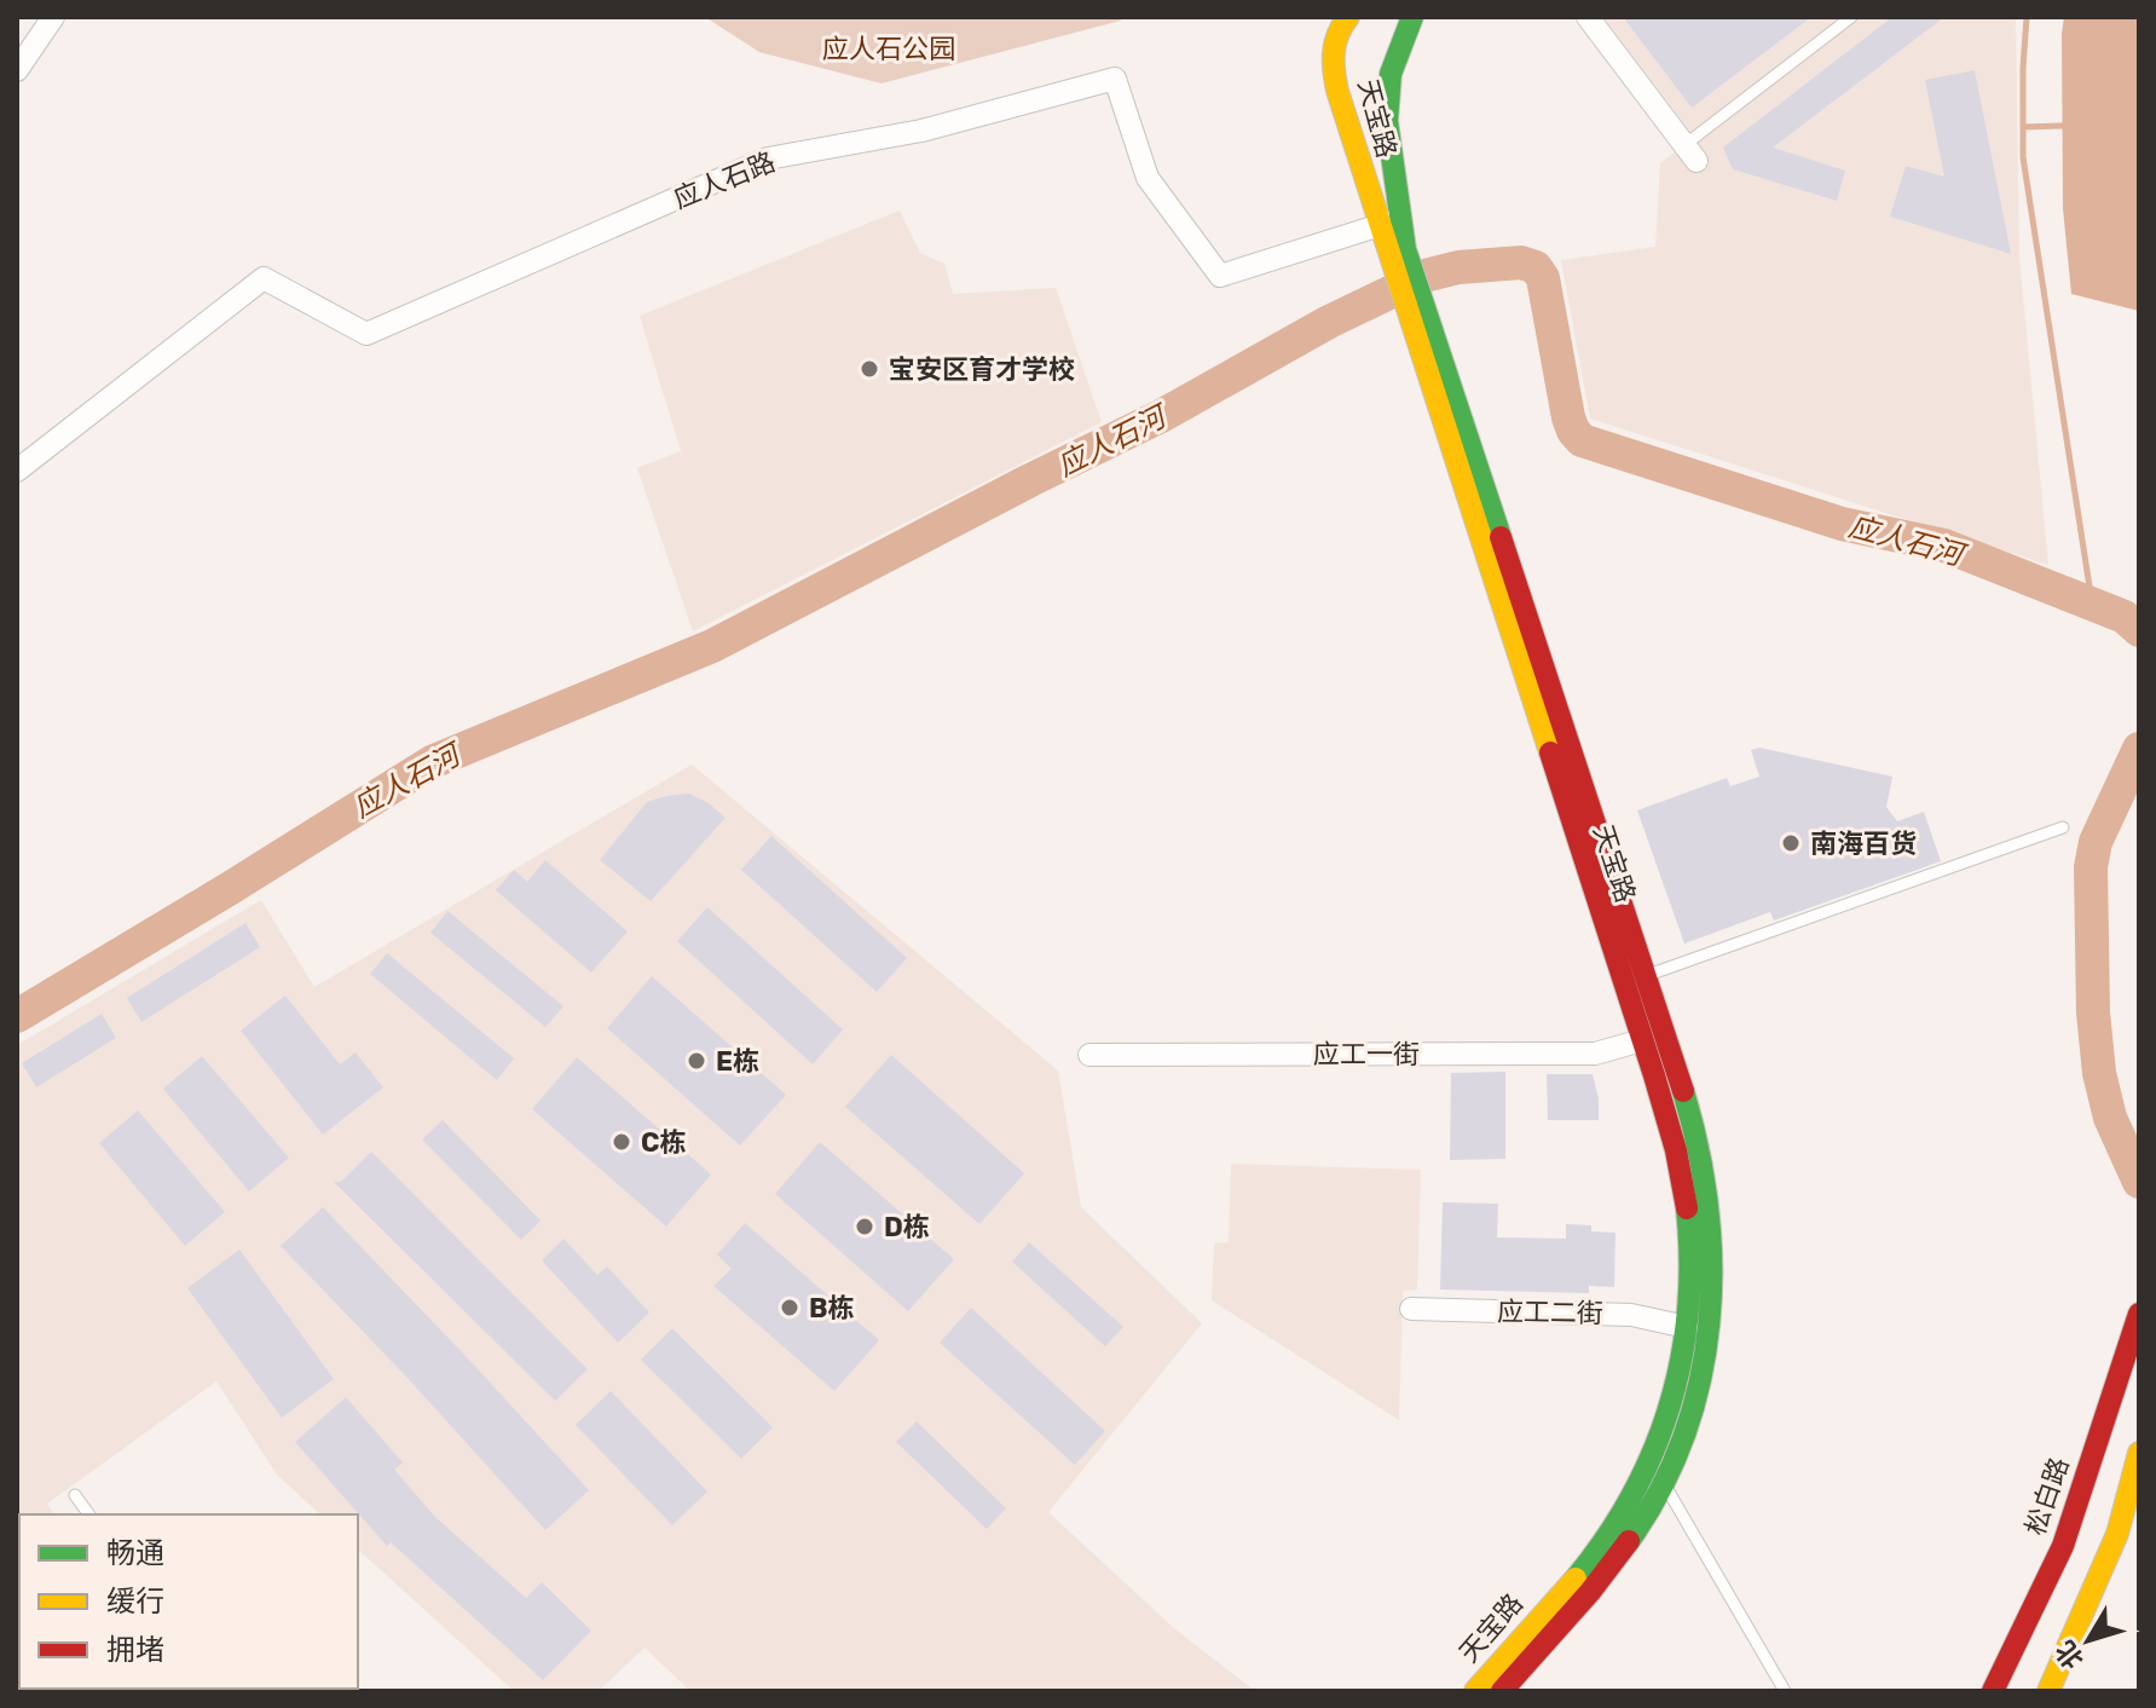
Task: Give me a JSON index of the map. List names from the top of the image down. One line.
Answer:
{"streets":{"street":["天宝路","应人石路","应工一街","应工二街","松白路"]},"crossings":[["天宝路","应人石路"],["天宝路","应工一街"],["天宝路","应工二街"]],"water":["应人石河"],"parks":["应人石公园"],"places":["宝安区育才学校","南海百货","E栋","C栋","D栋","B栋"],"legend":["畅通","缓行","拥堵"],"north":"bottom left"}
